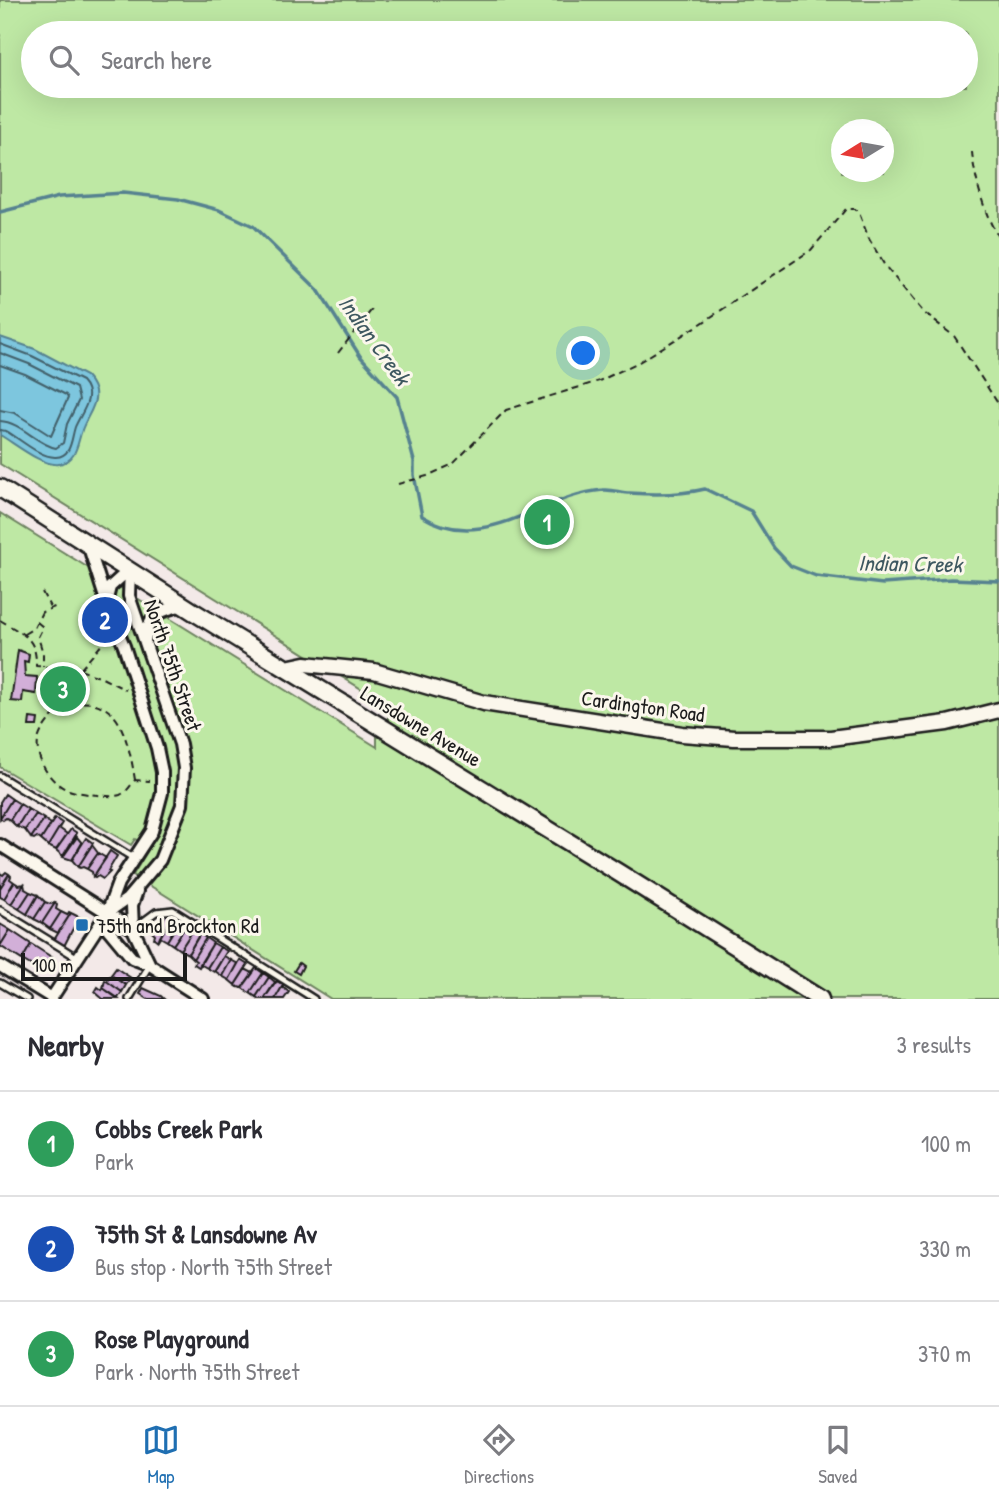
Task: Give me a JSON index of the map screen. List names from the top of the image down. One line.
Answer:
{"streets":{"main road":["Lansdowne Avenue"],"street":["North 75th Street","Cardington Road"]},"crossings":[["North 75th Street","Lansdowne Avenue"],["Cardington Road","Lansdowne Avenue"]],"water":["Indian Creek"],"places":{"transit":["75th and Brockton Rd"]},"scale_bar":"100 m","north":"left","page":{"search":"Search here","pins":["1","2","3"],"scale":"100 m","heading":["Nearby","3 results"],"list":[{"mark":"1","name":"Cobbs Creek Park","note":"Park","value":"100 m"},{"mark":"2","name":"75th St & Lansdowne Av","note":"Bus stop · North 75th Street","value":"330 m"},{"mark":"3","name":"Rose Playground","note":"Park · North 75th Street","value":"370 m"}],"nav":["Map","Directions","Saved"]}}
